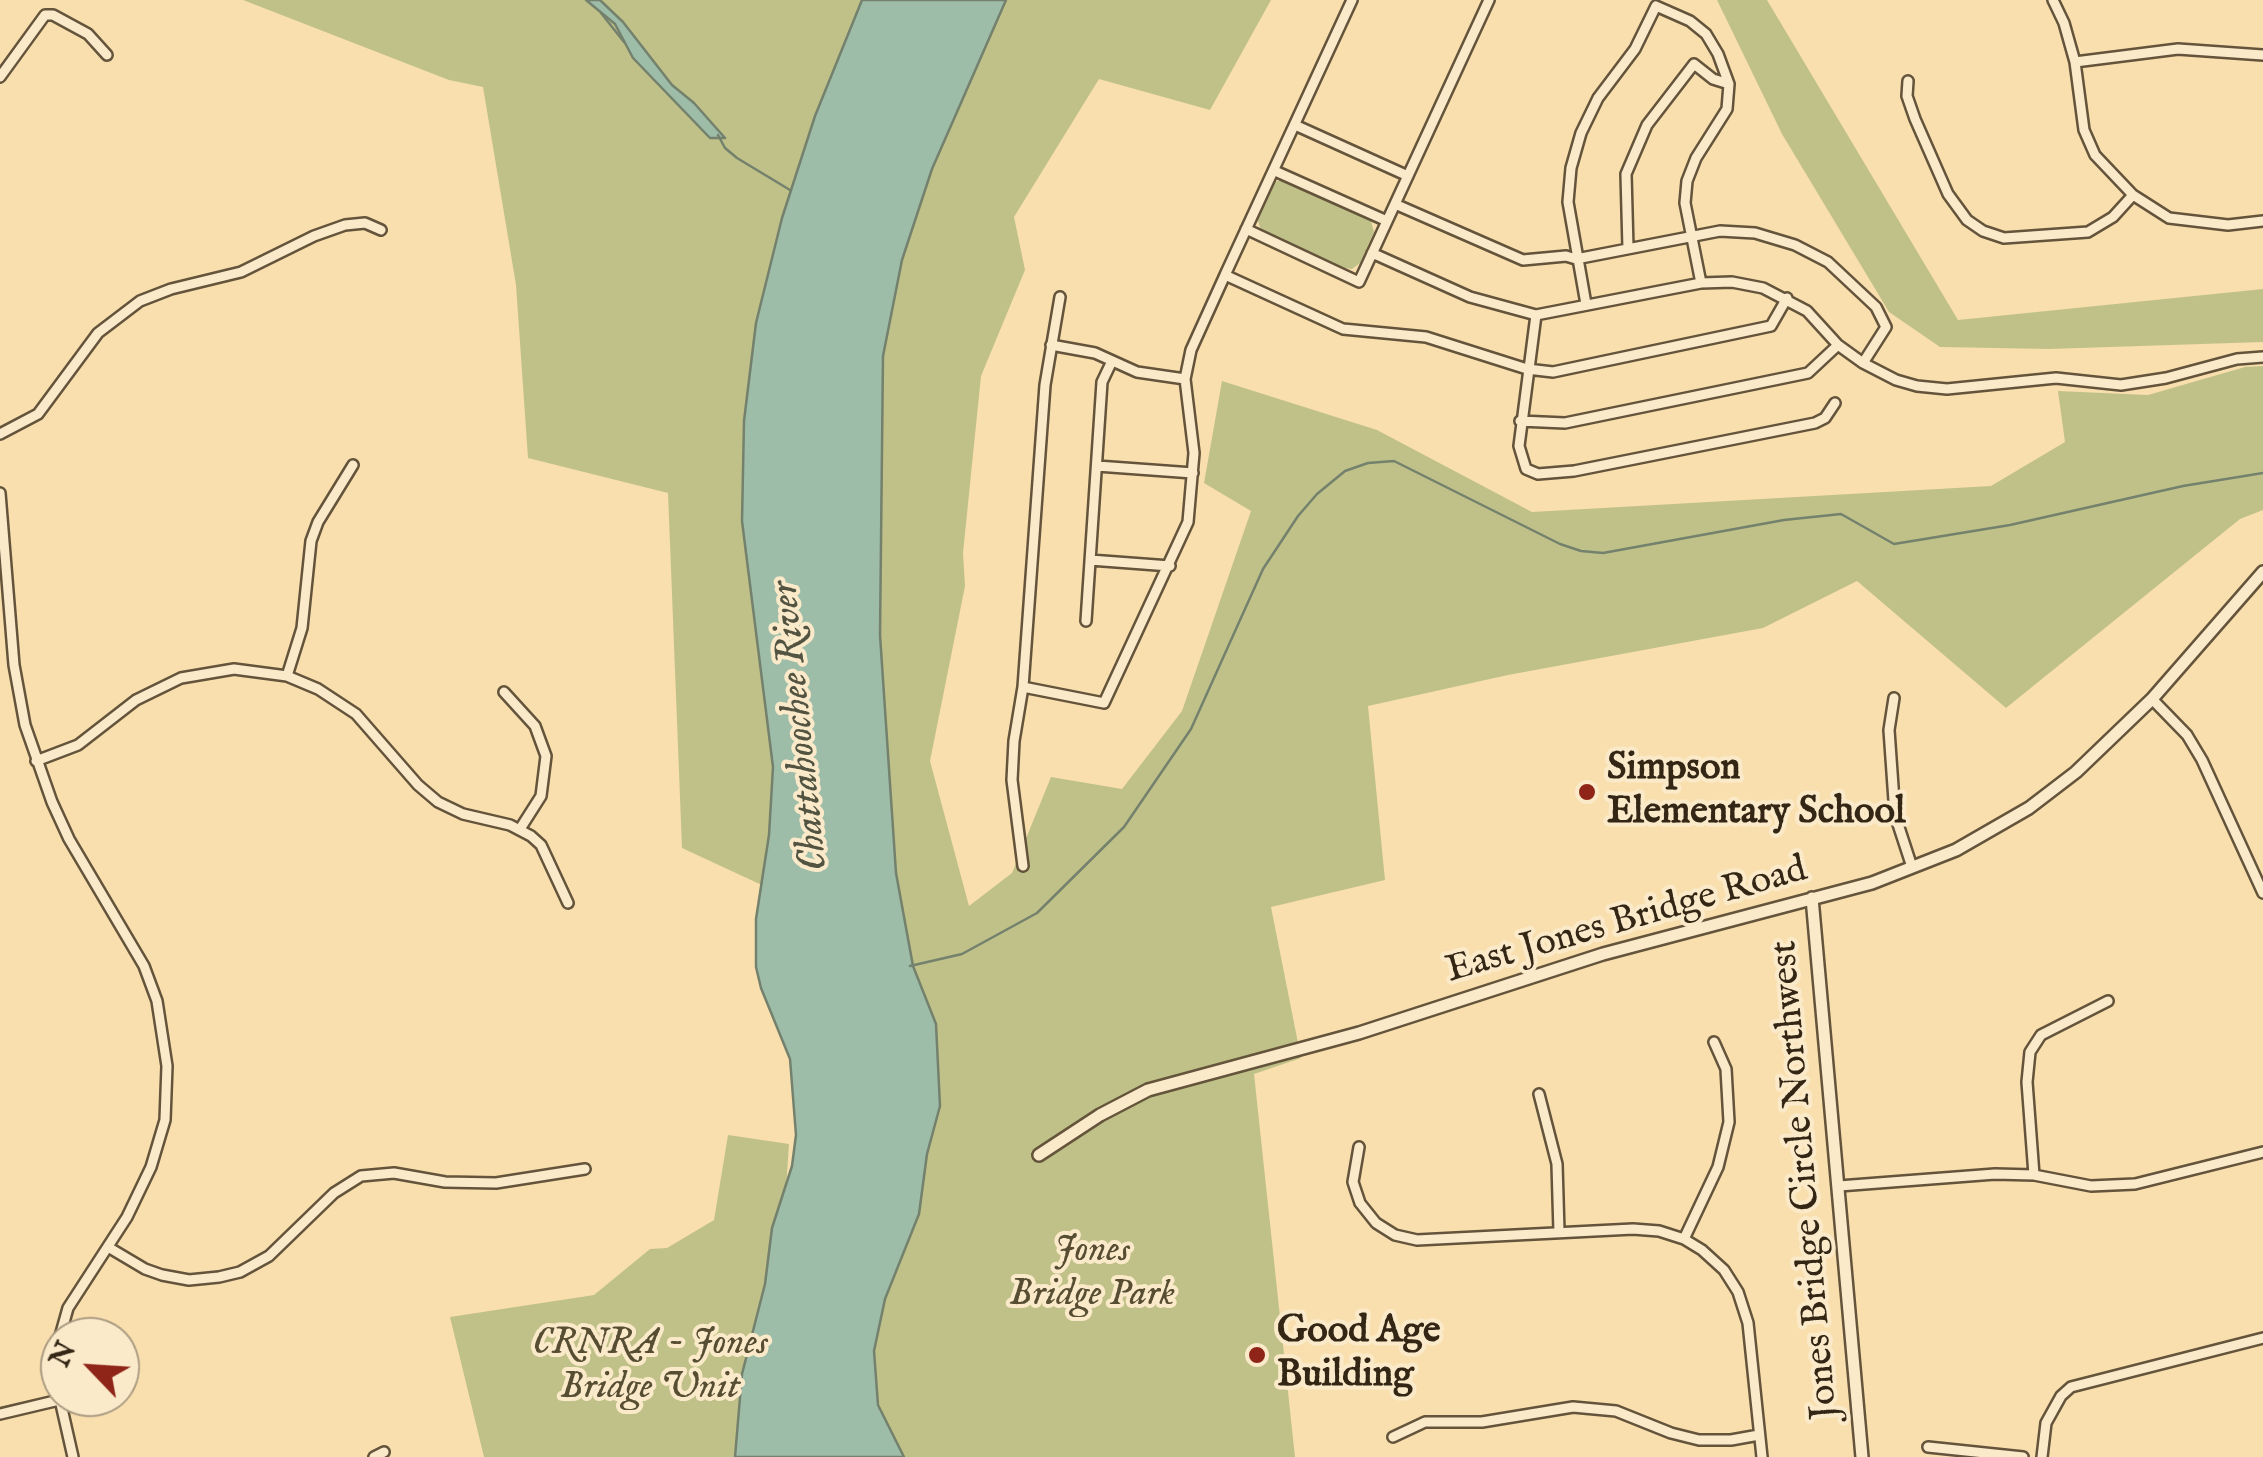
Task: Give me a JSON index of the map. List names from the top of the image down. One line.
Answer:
{"streets":{"street":["East Jones Bridge Road","Jones Bridge Circle Northwest"]},"crossings":[["East Jones Bridge Road","Jones Bridge Circle Northwest"]],"water":["Chattahoochee River"],"parks":["Jones Bridge Park","CRNRA - Jones Bridge Unit"],"places":["Simpson Elementary School","Good Age Building"],"north":"top left"}
